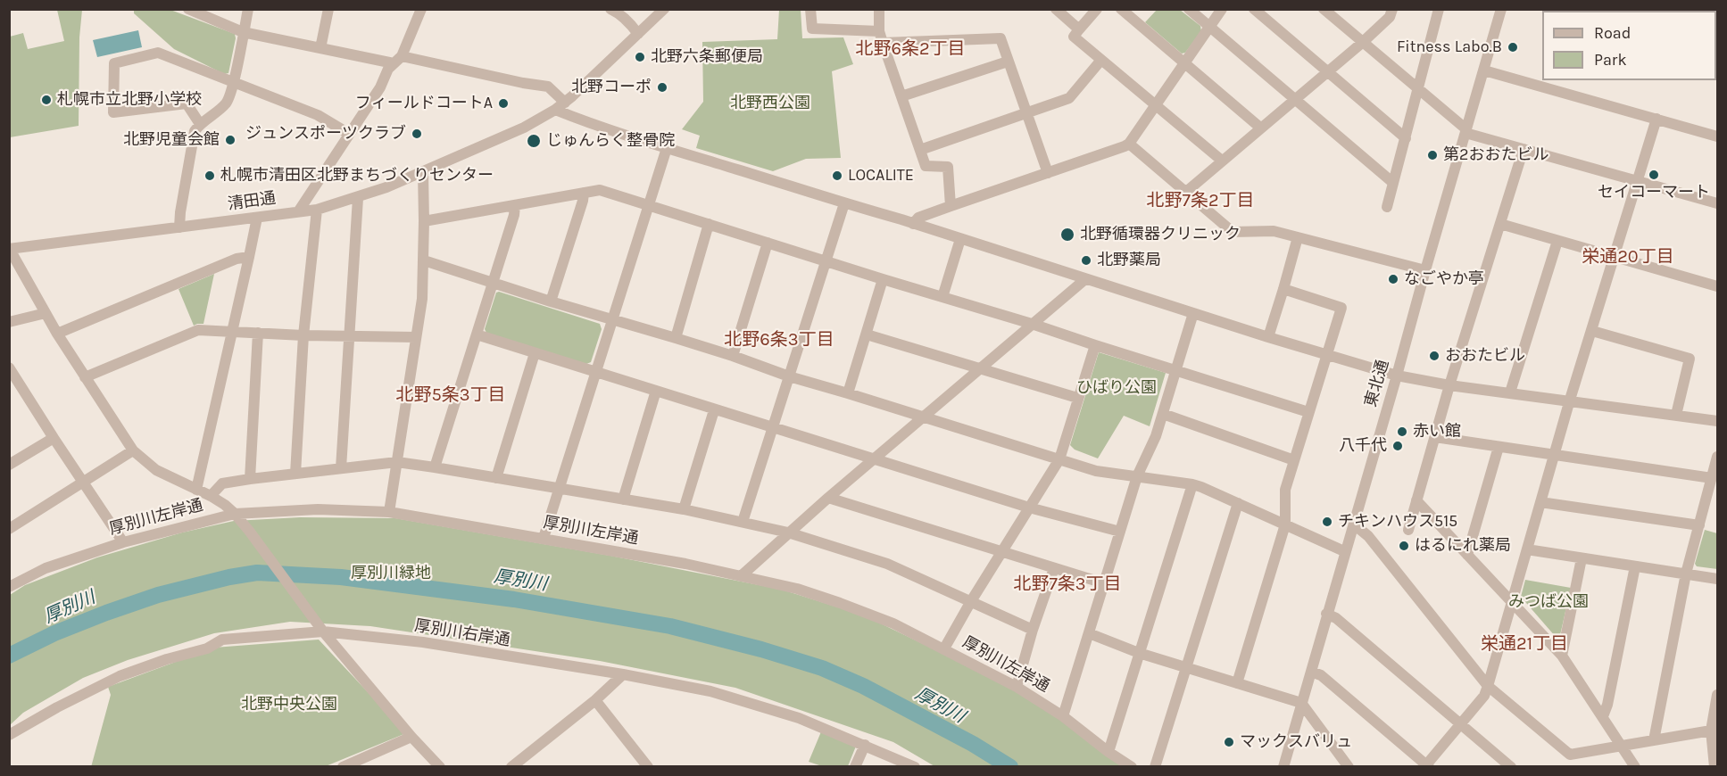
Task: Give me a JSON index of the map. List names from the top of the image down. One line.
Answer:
{"streets":{"street":["清田通","東北通","厚別川左岸通","厚別川右岸通"]},"districts":["北野6条2丁目","北野7条2丁目","栄通20丁目","北野6条3丁目","北野5条3丁目","北野7条3丁目","栄通21丁目"],"water":["厚別川"],"parks":["北野西公園","ひばり公園","厚別川緑地","みつば公園","北野中央公園"],"places":["Fitness Labo.B","北野六条郵便局","北野コーポ","札幌市立北野小学校","フィールドコートA","ジュンスポーツクラブ","北野児童会館","じゅんらく整骨院","第2おおたビル","セイコーマート","札幌市清田区北野まちづくりセンター","LOCALITE","北野循環器クリニック","北野薬局","なごやか亭","おおたビル","赤い館","八千代","チキンハウス515","はるにれ薬局","マックスバリュ"],"legend":["Road","Park"]}
